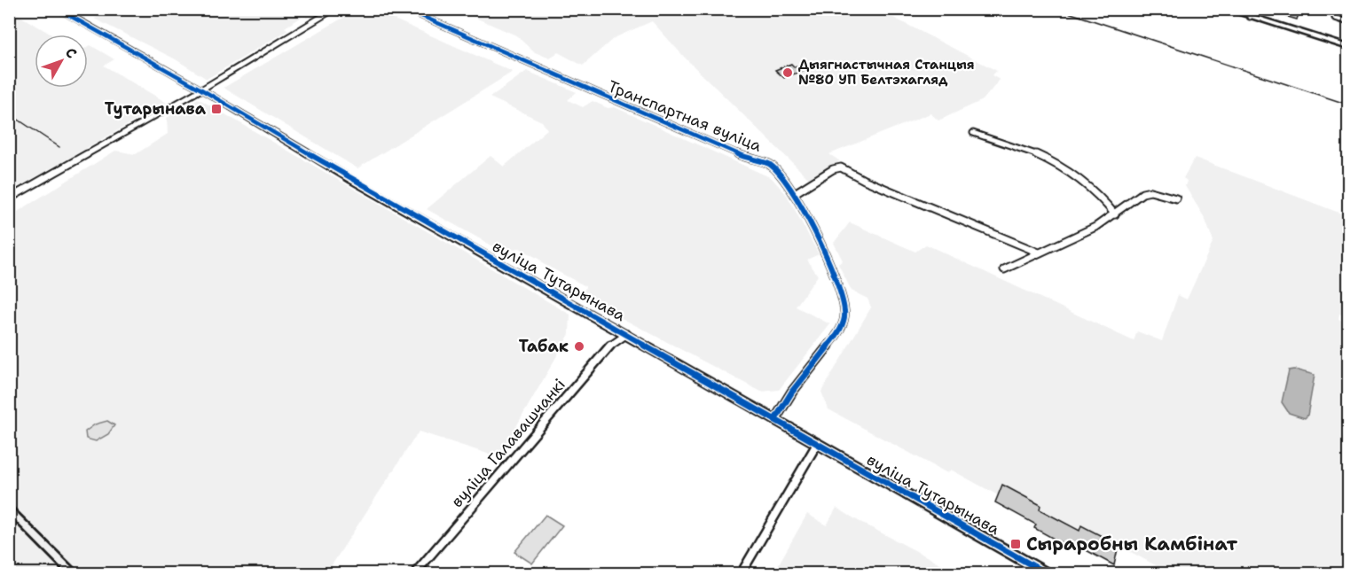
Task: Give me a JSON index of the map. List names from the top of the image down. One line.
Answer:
{"streets":{"street":["Транспартная вуліца","вуліца Тутарынава","вуліца Галавашчанкі"]},"crossings":[["Транспартная вуліца","вуліца Тутарынава"],["вуліца Тутарынава","вуліца Галавашчанкі"]],"places":{"other":["Дыягнастычная Станцыя №80 УП Белтэхагляд","Табак"],"transit":["Тутарынава","Сыраробны Камбінат"]},"north":"top right"}
